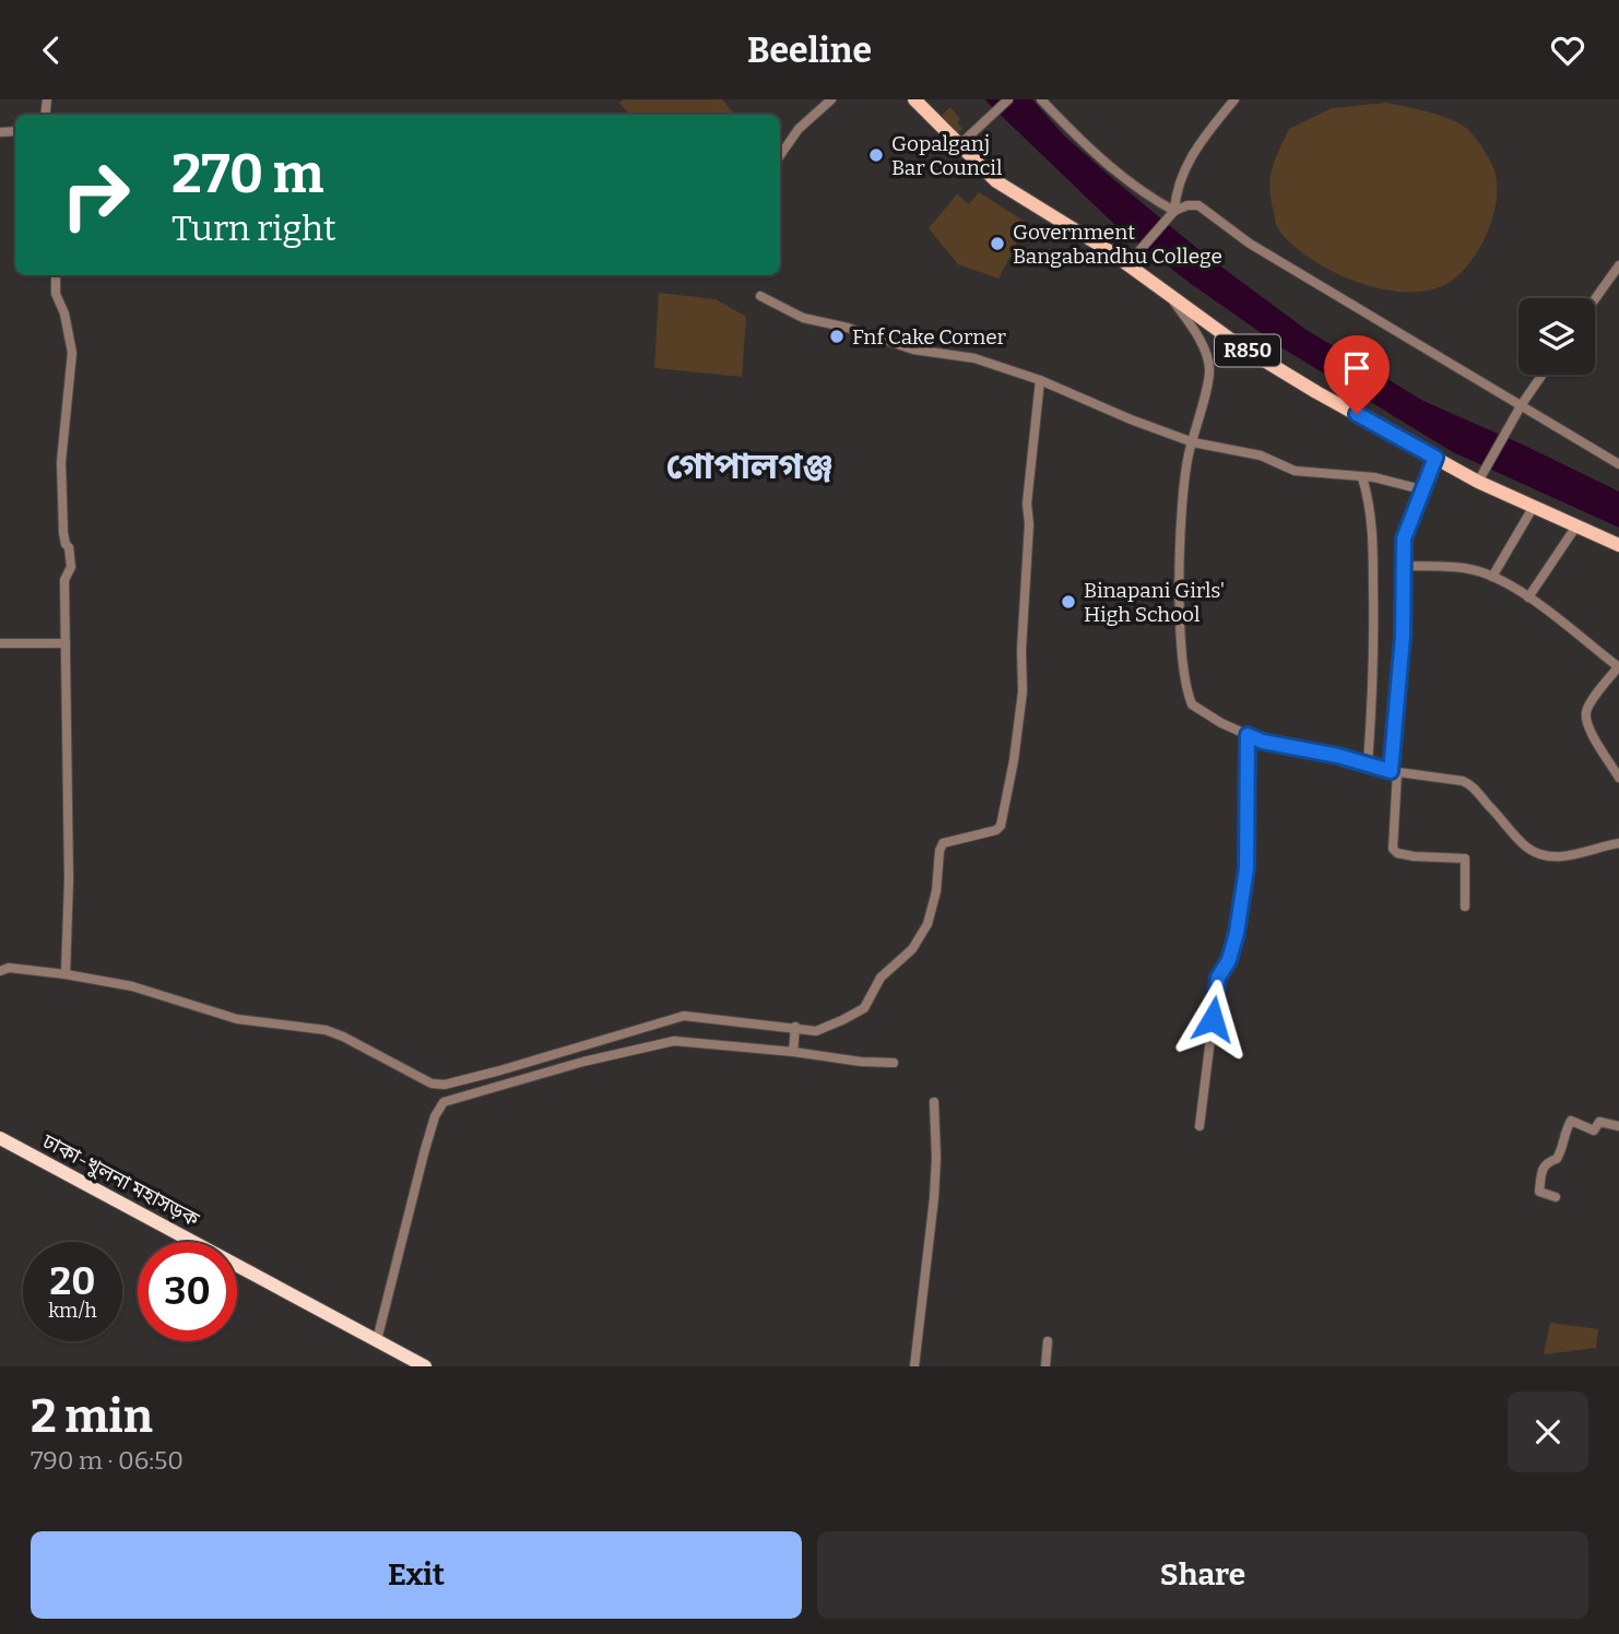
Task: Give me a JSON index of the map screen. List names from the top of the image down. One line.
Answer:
{"streets":{"highway":["ঢাকা-খুলনা মহাসড়ক"],"main road":["R850"]},"districts":["গোপালগঞ্জ"],"places":["Gopalganj Bar Council","Government Bangabandhu College","Fnf Cake Corner","Binapani Girls' High School"],"page":{"header":"Beeline","turn":["270 m","Turn right"],"speed":"20 km/h","limit":"30","heading":["2 min","790 m · 06:50"],"buttons":["Exit","Share"]}}
